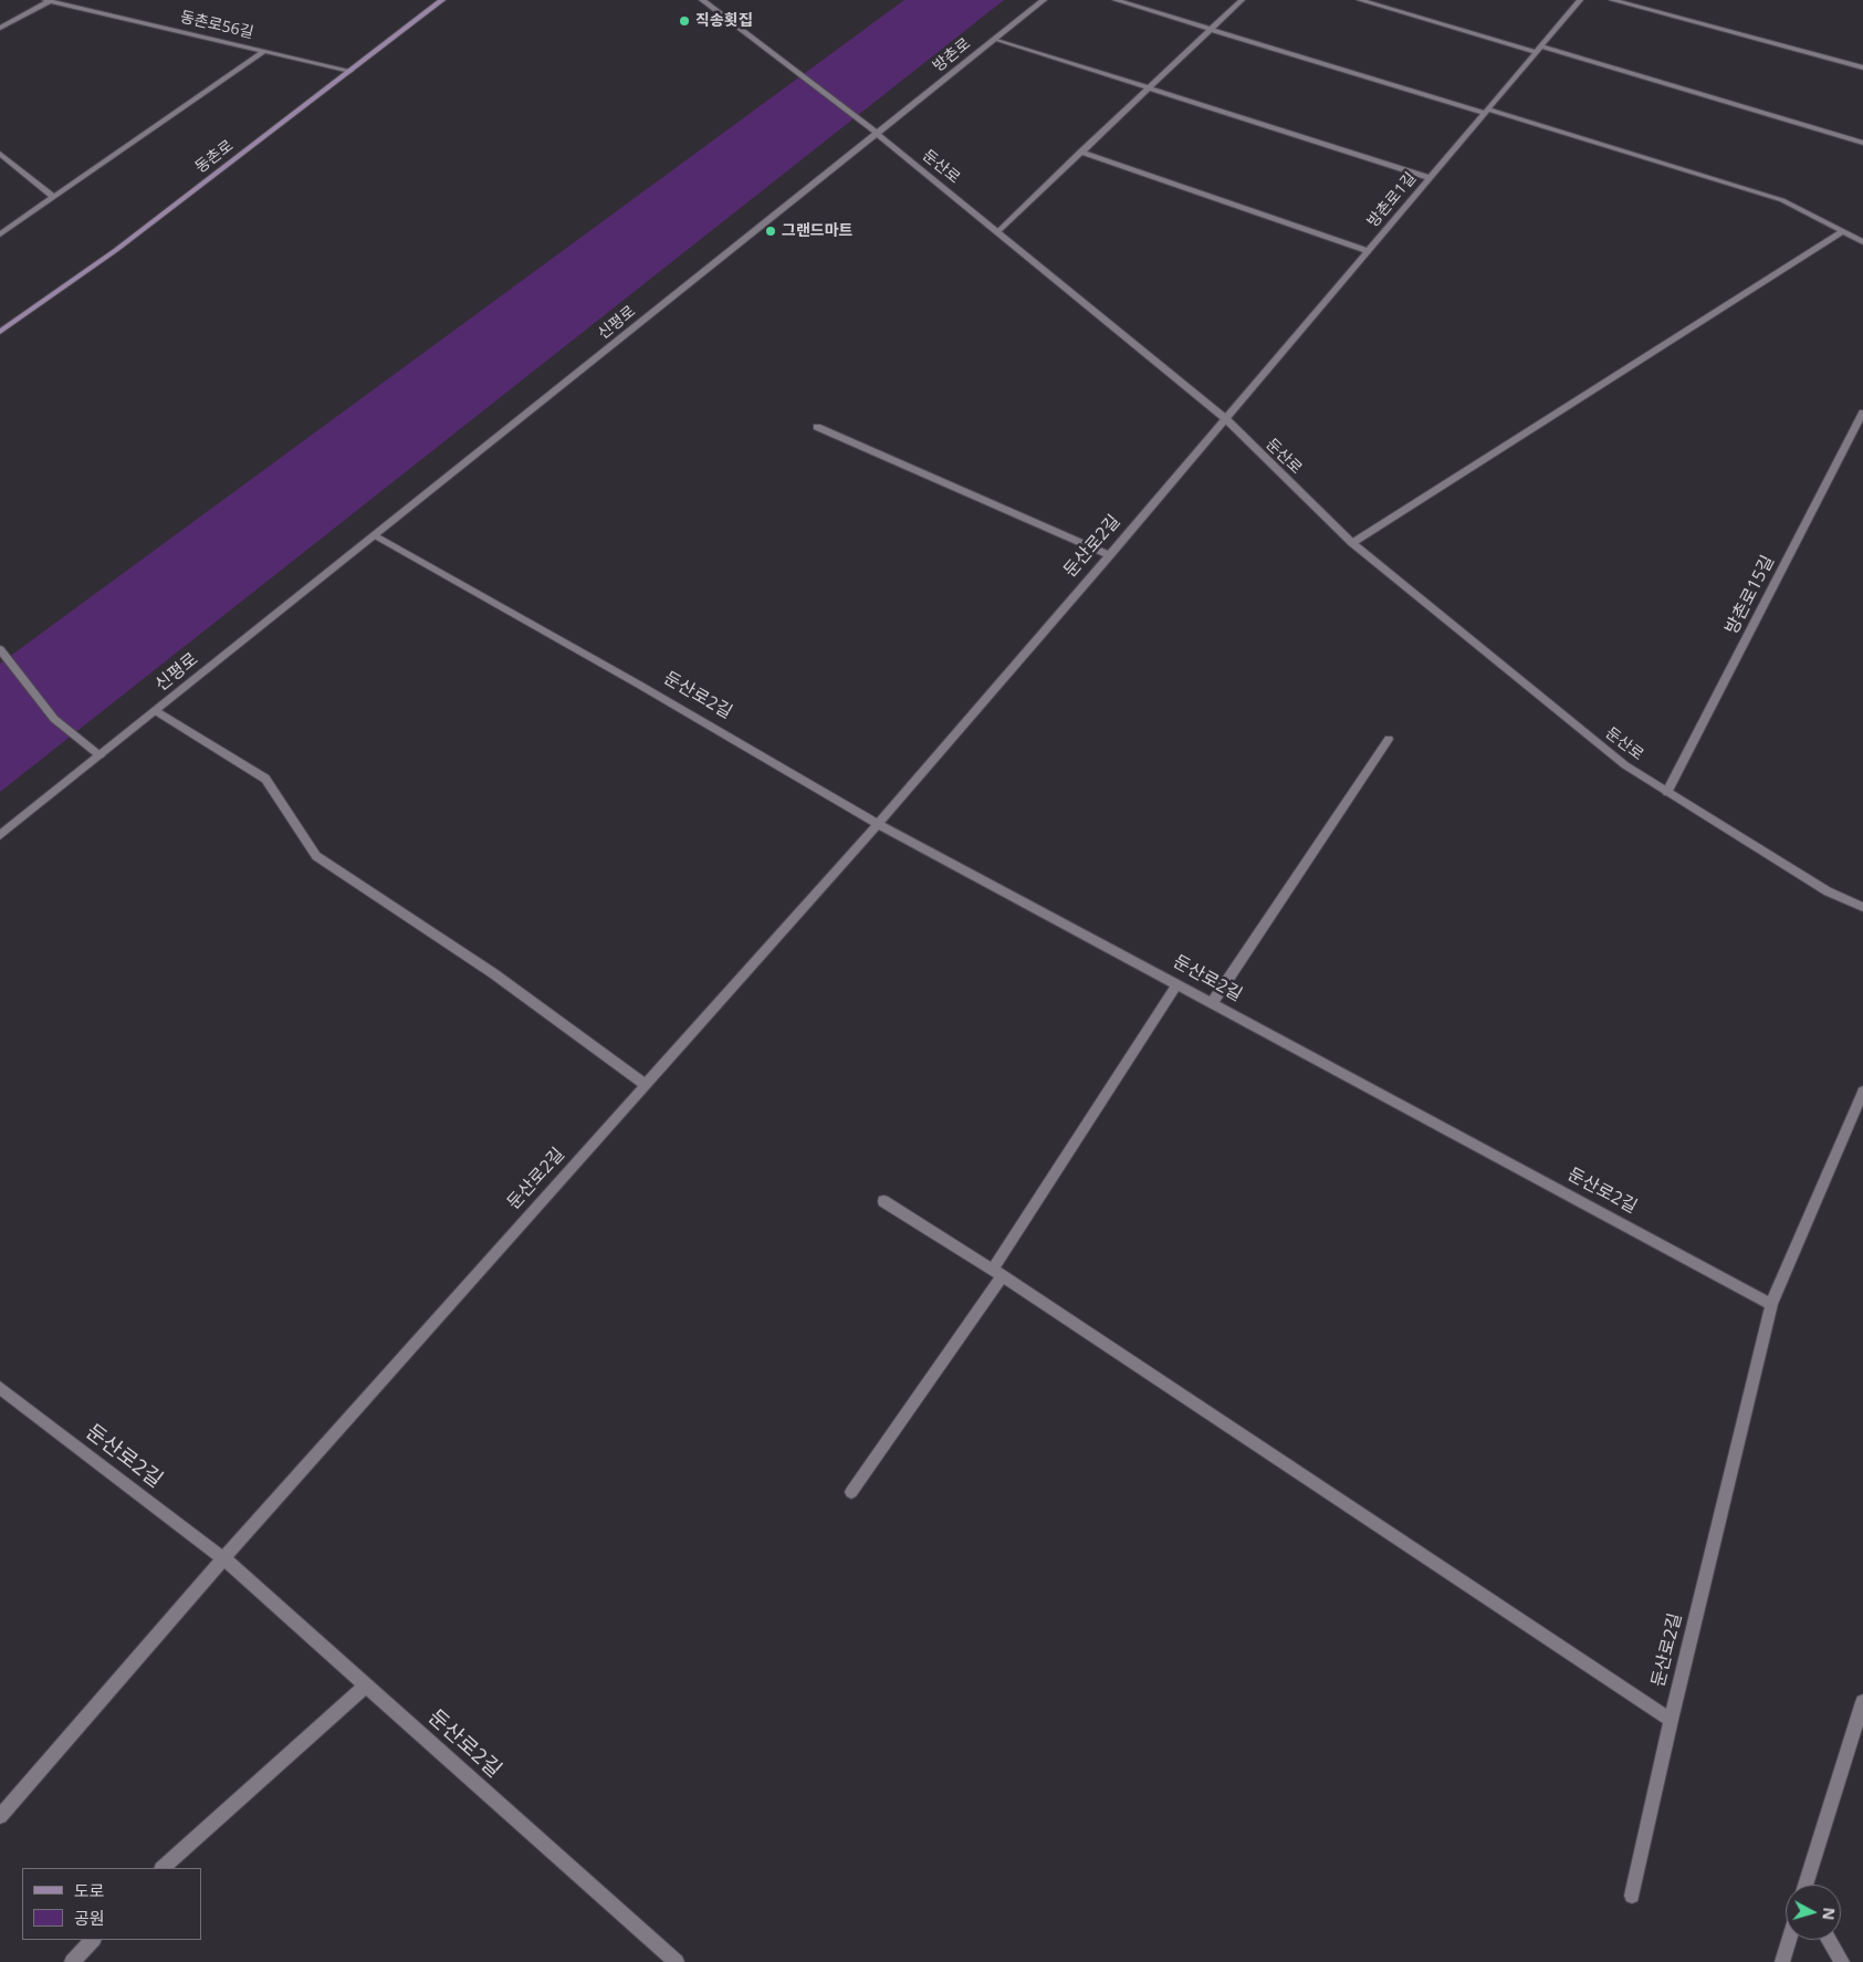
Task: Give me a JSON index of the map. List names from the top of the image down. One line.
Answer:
{"streets":{"main road":["동촌로"],"street":["동촌로56길","방촌로","둔산로","방촌로1길","신평로","둔산로2길","방촌로15길"]},"crossings":[["동촌로56길","동촌로"],["방촌로","둔산로"],["방촌로","신평로"],["둔산로","방촌로1길"],["둔산로","신평로"],["둔산로","둔산로2길"],["둔산로","방촌로15길"],["방촌로1길","둔산로2길"],["신평로","둔산로2길"]],"places":["직송횟집","그랜드마트"],"legend":["도로","공원"],"north":"right"}
